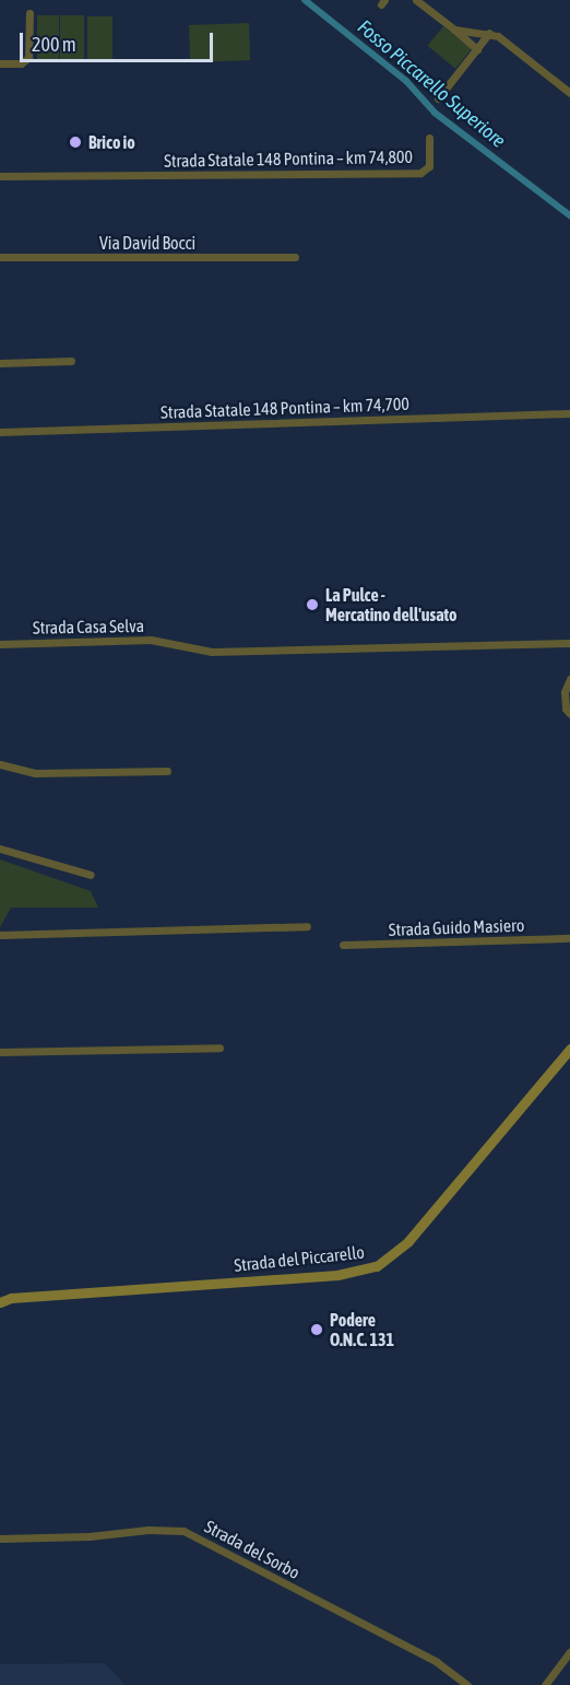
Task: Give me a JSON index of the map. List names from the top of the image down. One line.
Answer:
{"streets":{"street":["Strada Statale 148 Pontina – km 74,800","Via David Bocci","Strada Statale 148 Pontina – km 74,700","Strada Casa Selva","Strada Guido Masiero","Strada del Piccarello","Strada del Sorbo"]},"water":["Fosso Piccarello Superiore"],"places":["Brico io","La Pulce - Mercatino dell'usato","Podere O.N.C. 131"],"scale_bar":"200 m"}
